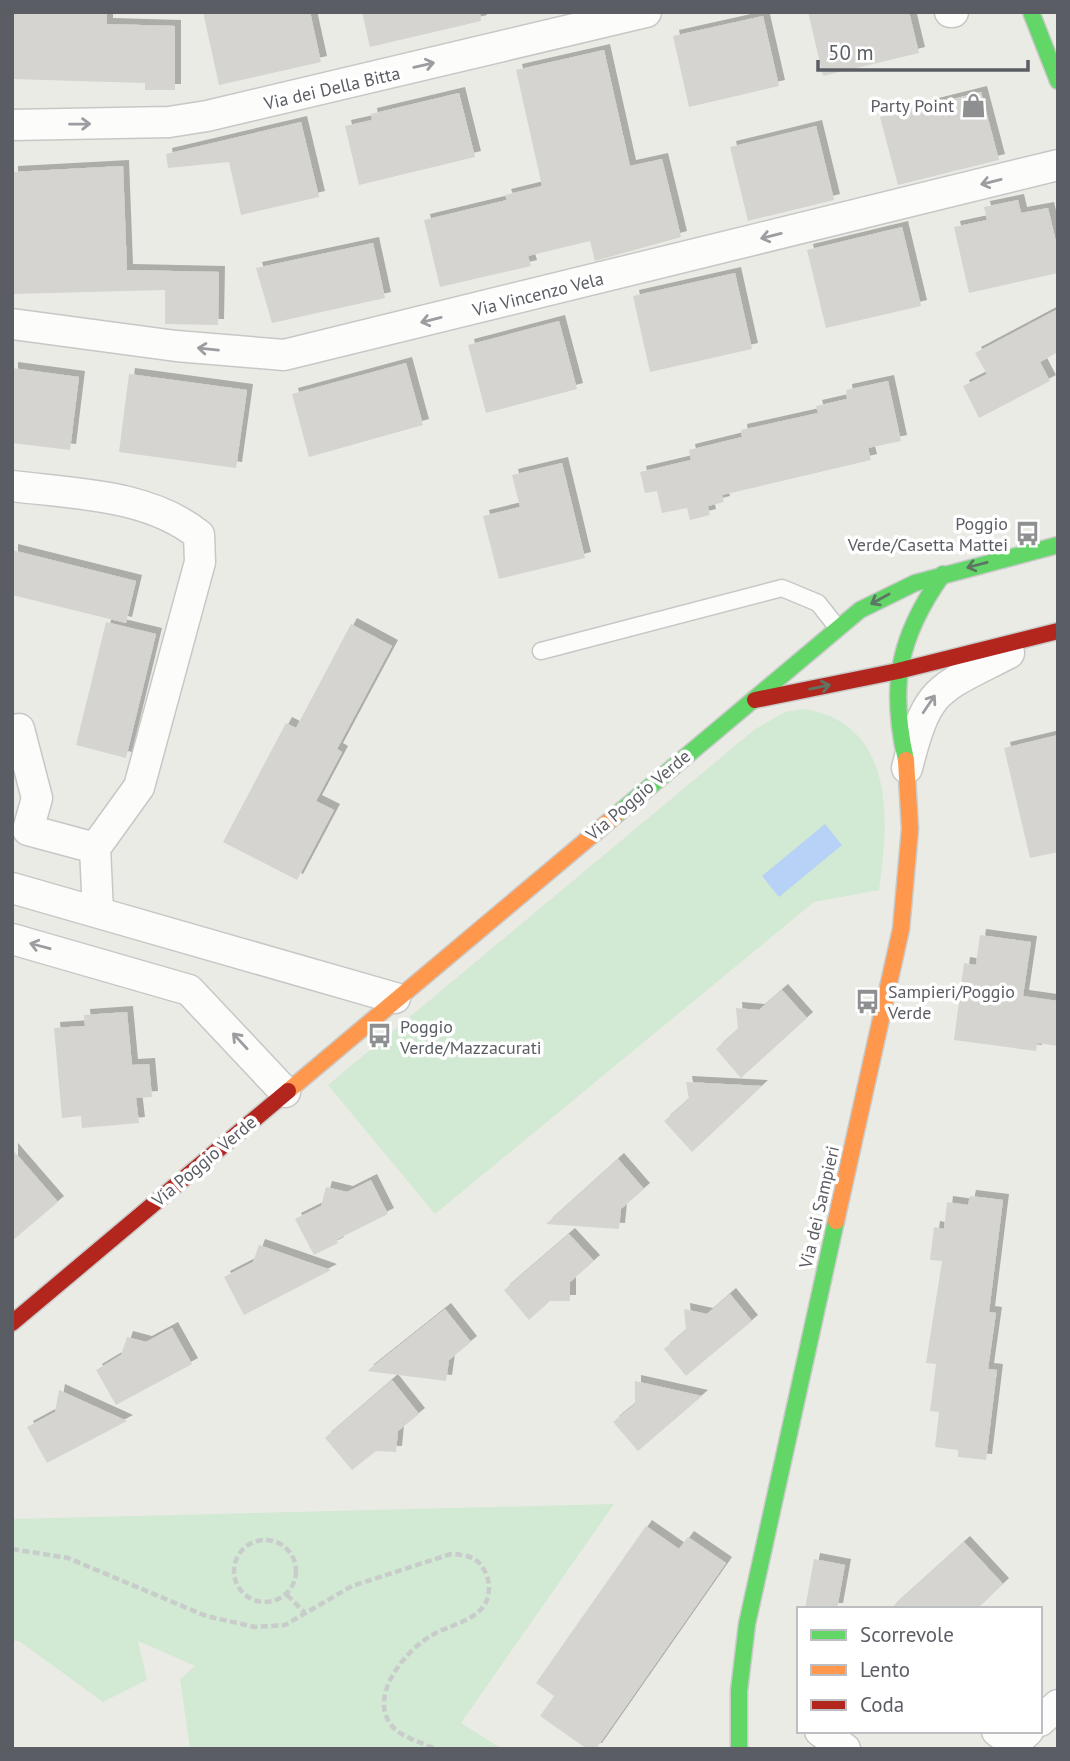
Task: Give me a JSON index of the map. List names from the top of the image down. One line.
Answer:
{"streets":{"street":["Via dei Della Bitta","Via Vincenzo Vela","Via Poggio Verde","Via dei Sampieri"]},"crossings":[["Via Poggio Verde","Via dei Sampieri"]],"one_way":["Via dei Della Bitta","Via Vincenzo Vela"],"places":{"shop":["Party Point"],"bus stop":["Poggio Verde/Casetta Mattei","Sampieri/Poggio Verde","Poggio Verde/Mazzacurati"]},"legend":["Scorrevole","Lento","Coda"],"scale_bar":"50 m"}
